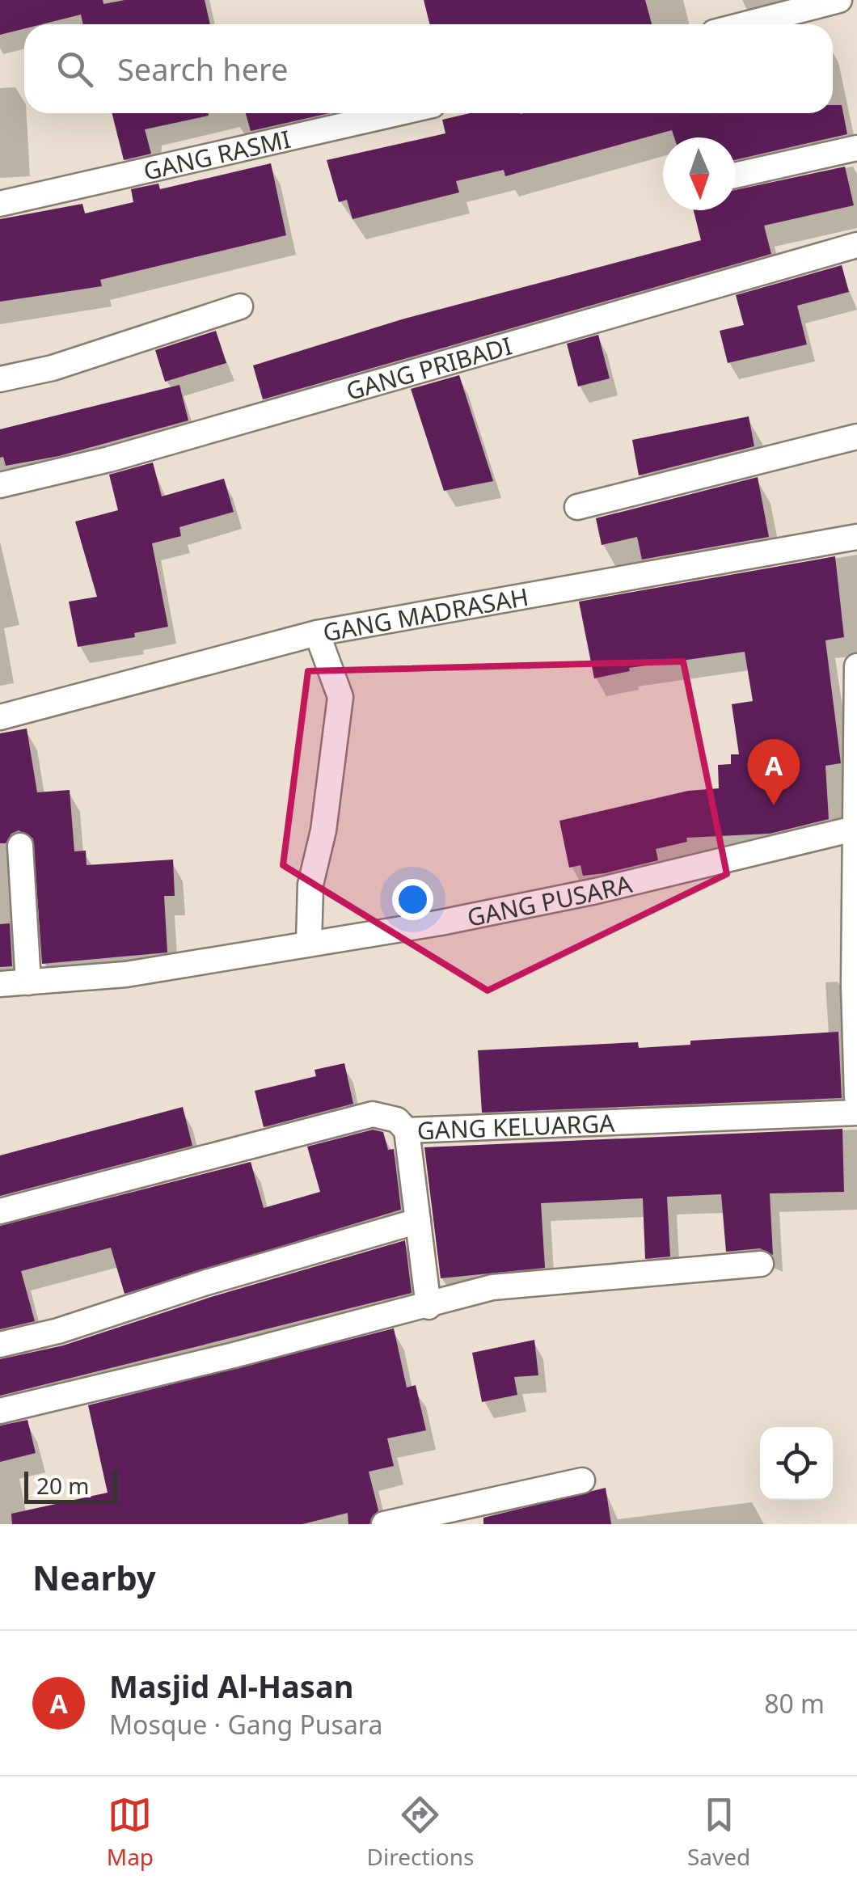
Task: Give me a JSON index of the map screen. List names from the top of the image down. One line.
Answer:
{"streets":{"street":["GANG RASMI","GANG PRIBADI","GANG MADRASAH","GANG PUSARA","GANG KELUARGA"]},"scale_bar":"20 m","north":"bottom","page":{"search":"Search here","pins":"A","scale":"20 m","heading":"Nearby","list":[{"mark":"A","name":"Masjid Al-Hasan","note":"Mosque · Gang Pusara","value":"80 m"}],"nav":["Map","Directions","Saved"]}}
